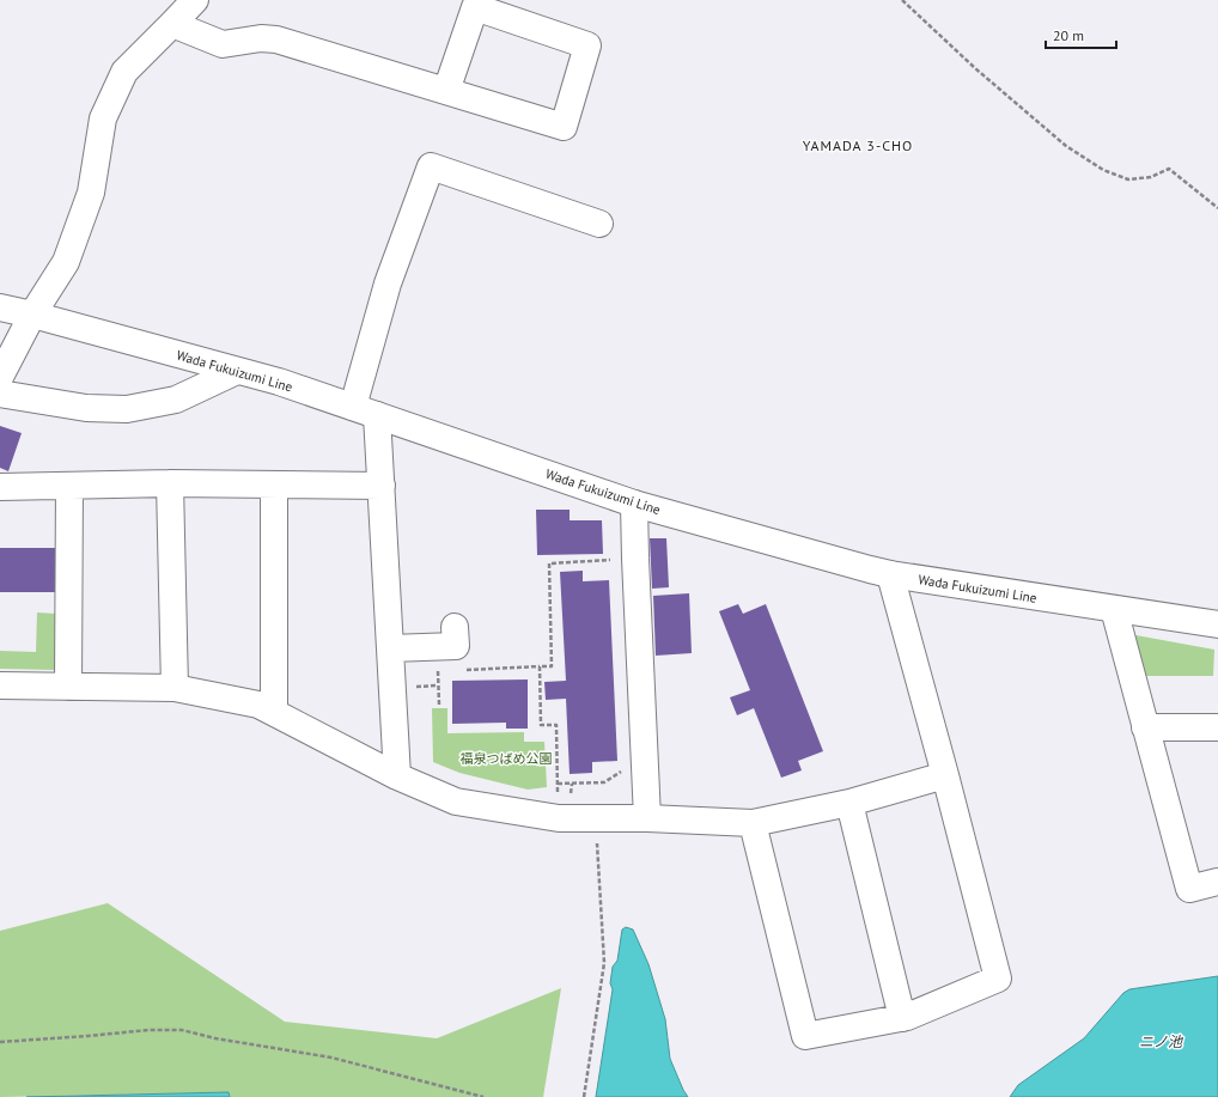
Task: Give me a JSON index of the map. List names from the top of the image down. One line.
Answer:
{"streets":{"street":["Wada Fukuizumi Line"]},"districts":["YAMADA 3-CHO"],"water":["ニノ池"],"parks":["福泉つばめ公園"],"scale_bar":"20 m"}
